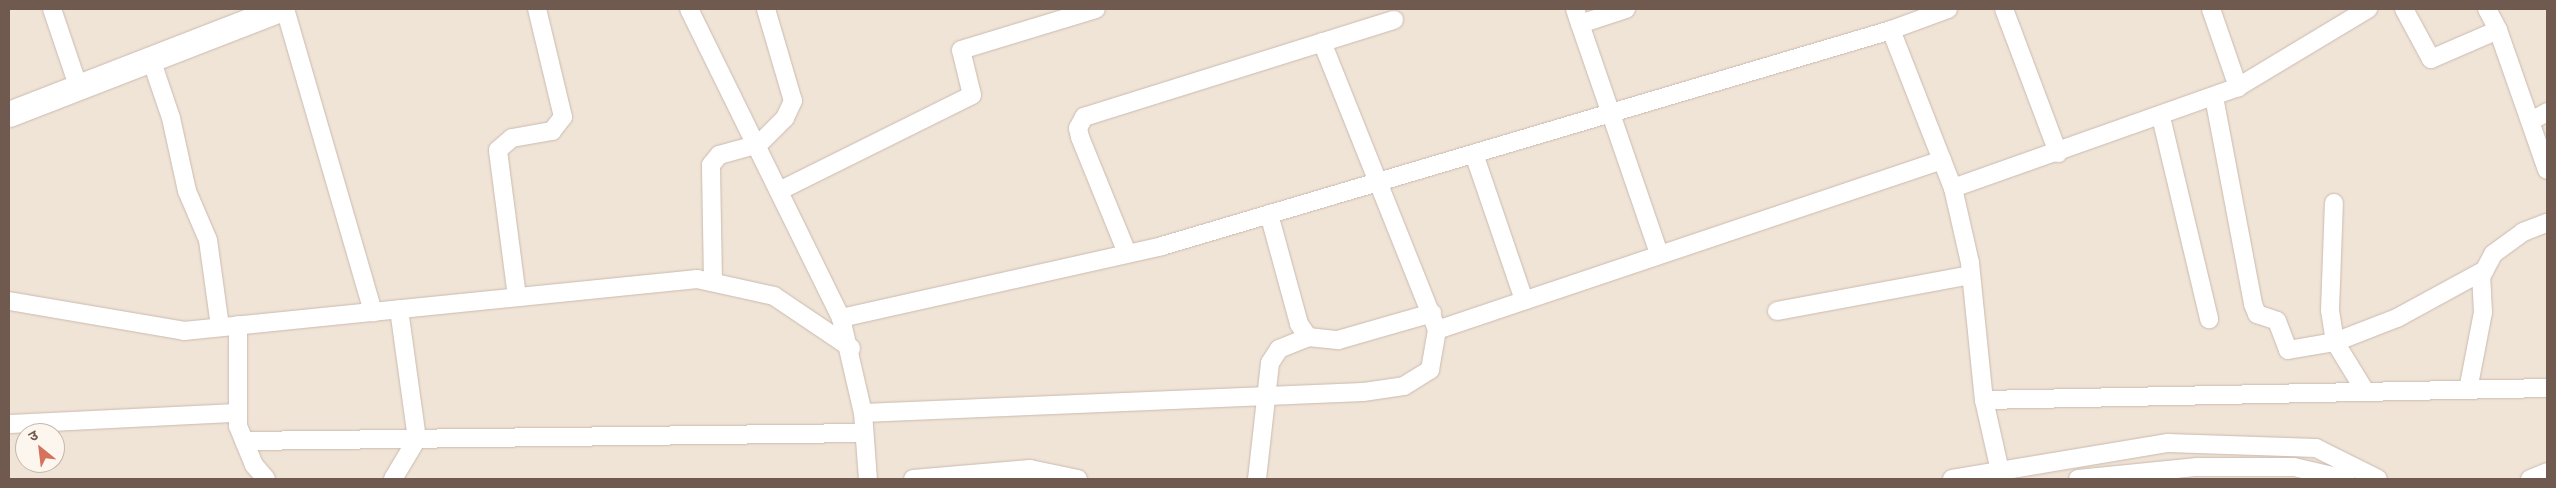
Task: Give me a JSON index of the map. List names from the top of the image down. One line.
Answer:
{"north":"top left"}
